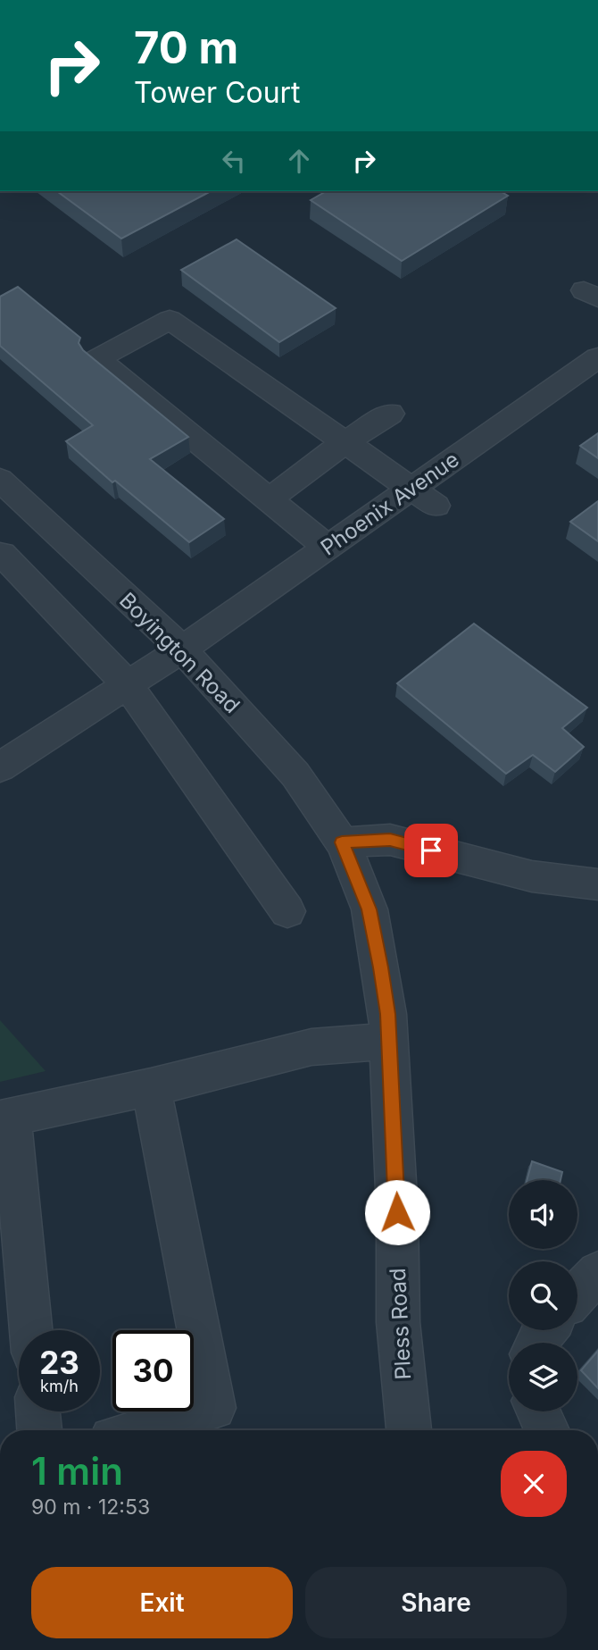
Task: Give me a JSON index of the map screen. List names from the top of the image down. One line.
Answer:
{"streets":{"street":["Phoenix Avenue","Boyington Road","Pless Road"]},"crossings":[["Phoenix Avenue","Boyington Road"],["Boyington Road","Pless Road"]],"page":{"turn":["70 m","Tower Court"],"speed":"23 km/h","limit":"30","heading":["1 min","90 m · 12:53"],"buttons":["Exit","Share"]}}
